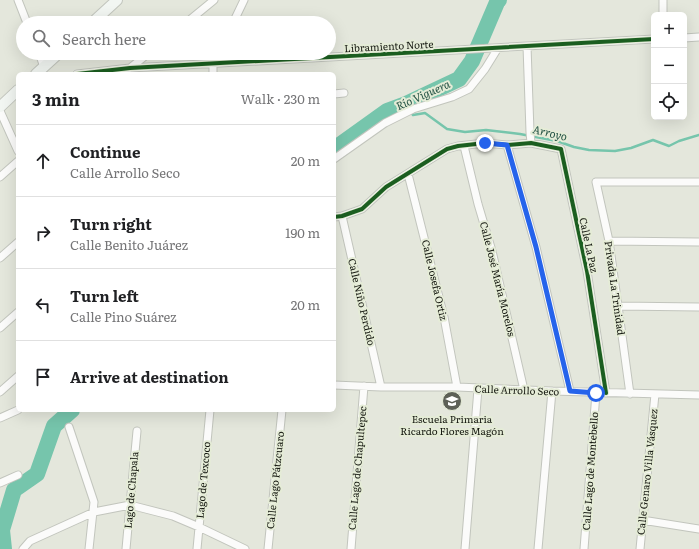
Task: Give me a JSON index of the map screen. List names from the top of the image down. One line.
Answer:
{"streets":{"street":["Libramiento Norte","Calle La Paz","Calle José María Morelos","Calle Josefa Ortiz","Privada La Trinidad","Calle Niño Perdido","Calle Arrollo Seco","Calle Lago de Chapultepec","Calle Lago de Montebello","Calle Genaro Villa Vásquez","Lago de Texcoco","Calle Lago Pátzcuaro","Lago de Chapala"]},"crossings":[["Calle La Paz","Calle Arrollo Seco"],["Calle José María Morelos","Calle Arrollo Seco"],["Calle Josefa Ortiz","Calle Arrollo Seco"],["Privada La Trinidad","Calle Arrollo Seco"],["Calle Niño Perdido","Calle Arrollo Seco"],["Calle Arrollo Seco","Calle Lago de Chapultepec"],["Calle Arrollo Seco","Calle Lago de Montebello"],["Calle Arrollo Seco","Calle Genaro Villa Vásquez"]],"water":["Río Viguera","Arroyo"],"places":{"school or university":["Escuela Primaria Ricardo Flores Magón"]},"page":{"map_buttons":["+","−"],"search":"Search here","heading":["3 min","Walk · 230 m"],"list":[["Continue","Calle Arrollo Seco","20 m"],["Turn right","Calle Benito Juárez","190 m"],["Turn left","Calle Pino Suárez","20 m"],"Arrive at destination"]}}
